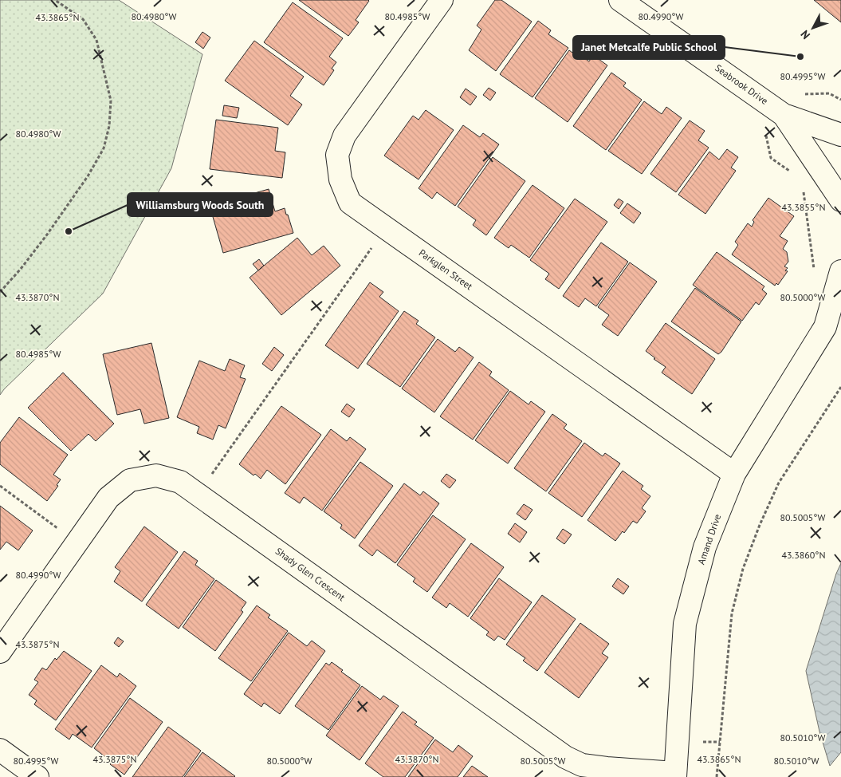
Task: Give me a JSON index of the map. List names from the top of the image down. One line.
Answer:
{"streets":{"street":["Seabrook Drive","Parkglen Street","Amand Drive","Shady Glen Crescent"]},"crossings":[["Parkglen Street","Amand Drive"],["Amand Drive","Shady Glen Crescent"]],"places":["Janet Metcalfe Public School","Williamsburg Woods South"],"north":"bottom left","coordinates":["80.4980°W","80.4985°W","80.4990°W","43.3865°N","80.4995°W","43.3855°N","43.3870°N","80.5000°W","80.5005°W","43.3860°N","43.3875°N","80.5010°W"]}
